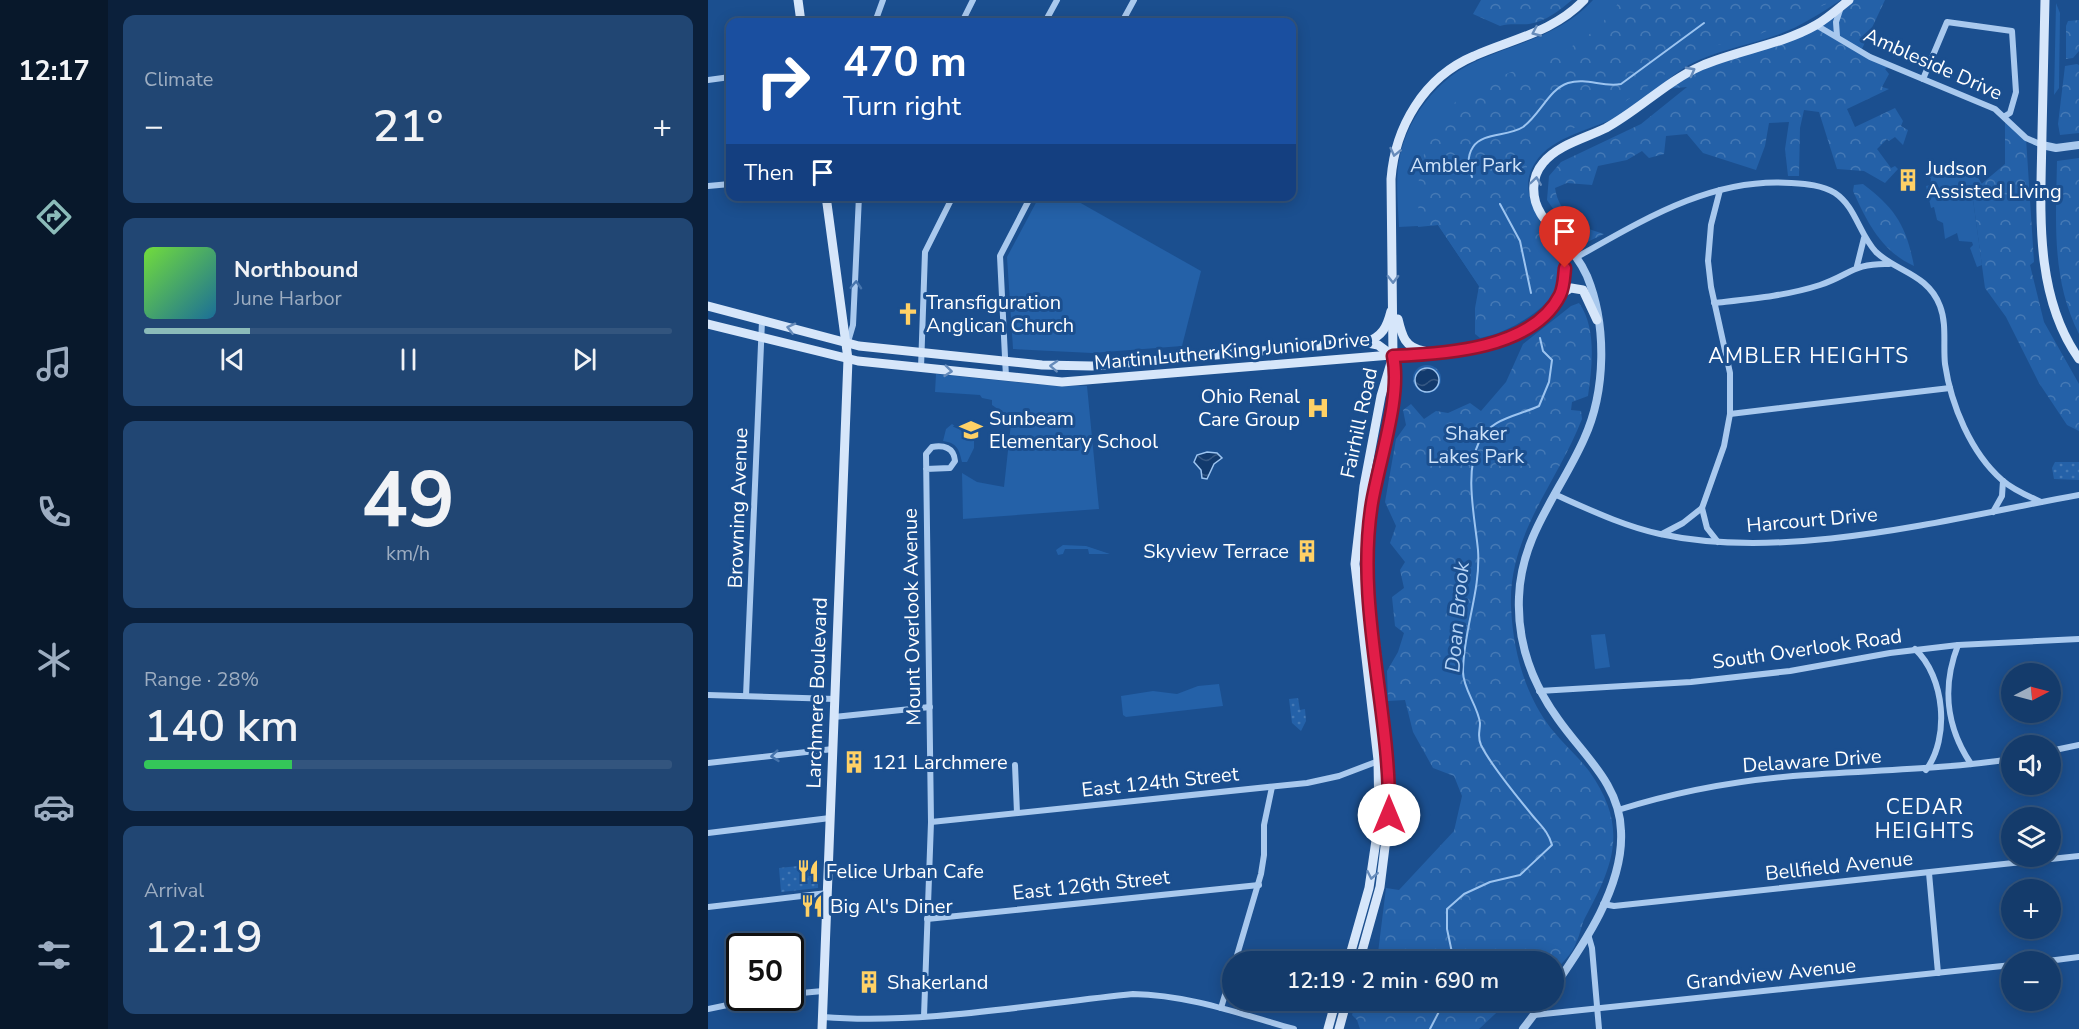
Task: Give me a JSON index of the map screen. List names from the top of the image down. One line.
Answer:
{"streets":{"main road":["Martin Luther King Junior Drive","Fairhill Road","Larchmere Boulevard"],"street":["Ambleside Drive","Browning Avenue","Harcourt Drive","Mount Overlook Avenue","South Overlook Road","Delaware Drive","East 124th Street","Bellfield Avenue","East 126th Street","Grandview Avenue"]},"crossings":[["Martin Luther King Junior Drive","Fairhill Road"],["Martin Luther King Junior Drive","Browning Avenue"],["Martin Luther King Junior Drive","Larchmere Boulevard"],["Fairhill Road","East 124th Street"],["Mount Overlook Avenue","East 124th Street"],["Mount Overlook Avenue","East 126th Street"]],"districts":["AMBLER HEIGHTS","CEDAR HEIGHTS"],"water":["Doan Brook"],"parks":["Ambler Park","Shaker Lakes Park"],"places":{"building":["Judson Assisted Living","Skyview Terrace","121 Larchmere","Shakerland"],"church":["Transfiguration Anglican Church"],"hospital":["Ohio Renal Care Group"],"school or university":["Sunbeam Elementary School"],"restaurant":["Felice Urban Cafe","Big Al's Diner"]},"north":"right","page":{"tabs":"12:17","tile":["Climate",["49","km/h"],["Range · 28%","140 km"],["Arrival","12:19"]],"turn":["470 m","Turn right"],"heat":["−","21°","+"],"then":"Then","song":["Northbound","June Harbor"],"map_buttons":["+","−"],"limit":"50","trip":"12:19 · 2 min · 690 m"}}
